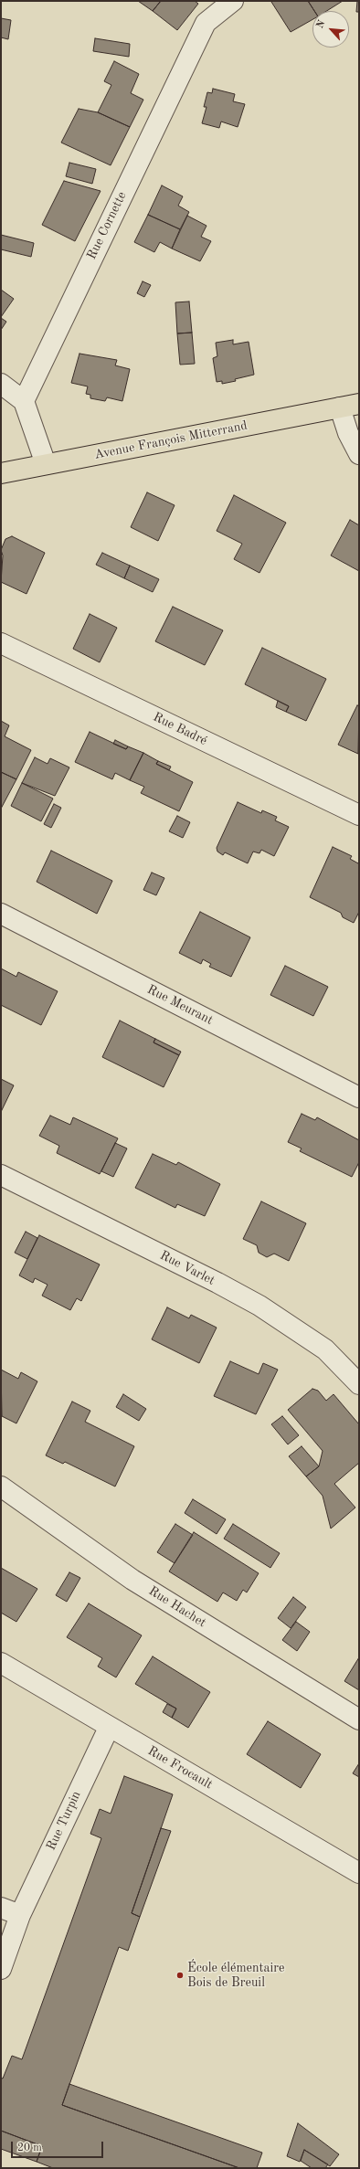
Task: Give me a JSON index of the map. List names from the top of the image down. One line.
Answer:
{"streets":{"main road":["Avenue François Mitterrand"],"street":["Rue Cornette","Rue Badré","Rue Meurant","Rue Varlet","Rue Hachet","Rue Frocault","Rue Turpin"]},"crossings":[["Rue Frocault","Rue Turpin"]],"places":["École élémentaire Bois de Breuil"],"scale_bar":"20 m","north":"top left"}
